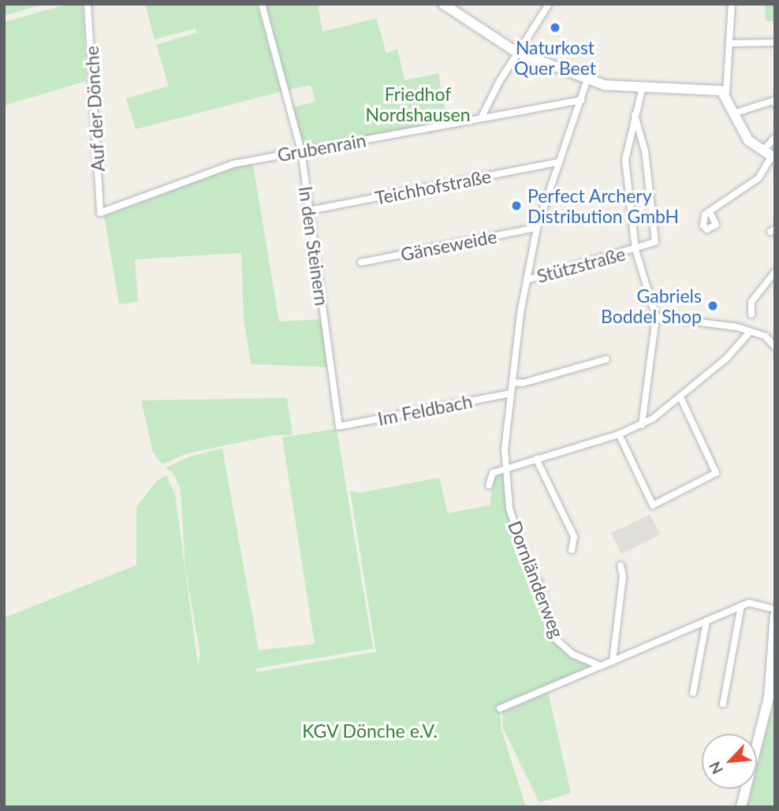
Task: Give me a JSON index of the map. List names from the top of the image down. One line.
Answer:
{"streets":{"street":["Auf der Dönche","Grubenrain","Teichhofstraße","Gänseweide","In den Steinern","Stützstraße","Im Feldbach","Dornländerweg"]},"crossings":[["Auf der Dönche","Grubenrain"],["Grubenrain","In den Steinern"],["Teichhofstraße","In den Steinern"],["In den Steinern","Im Feldbach"]],"parks":["Friedhof Nordshausen","KGV Dönche e.V."],"places":["Naturkost Quer Beet","Perfect Archery Distribution GmbH","Gabriels Boddel Shop"],"north":"bottom left"}
